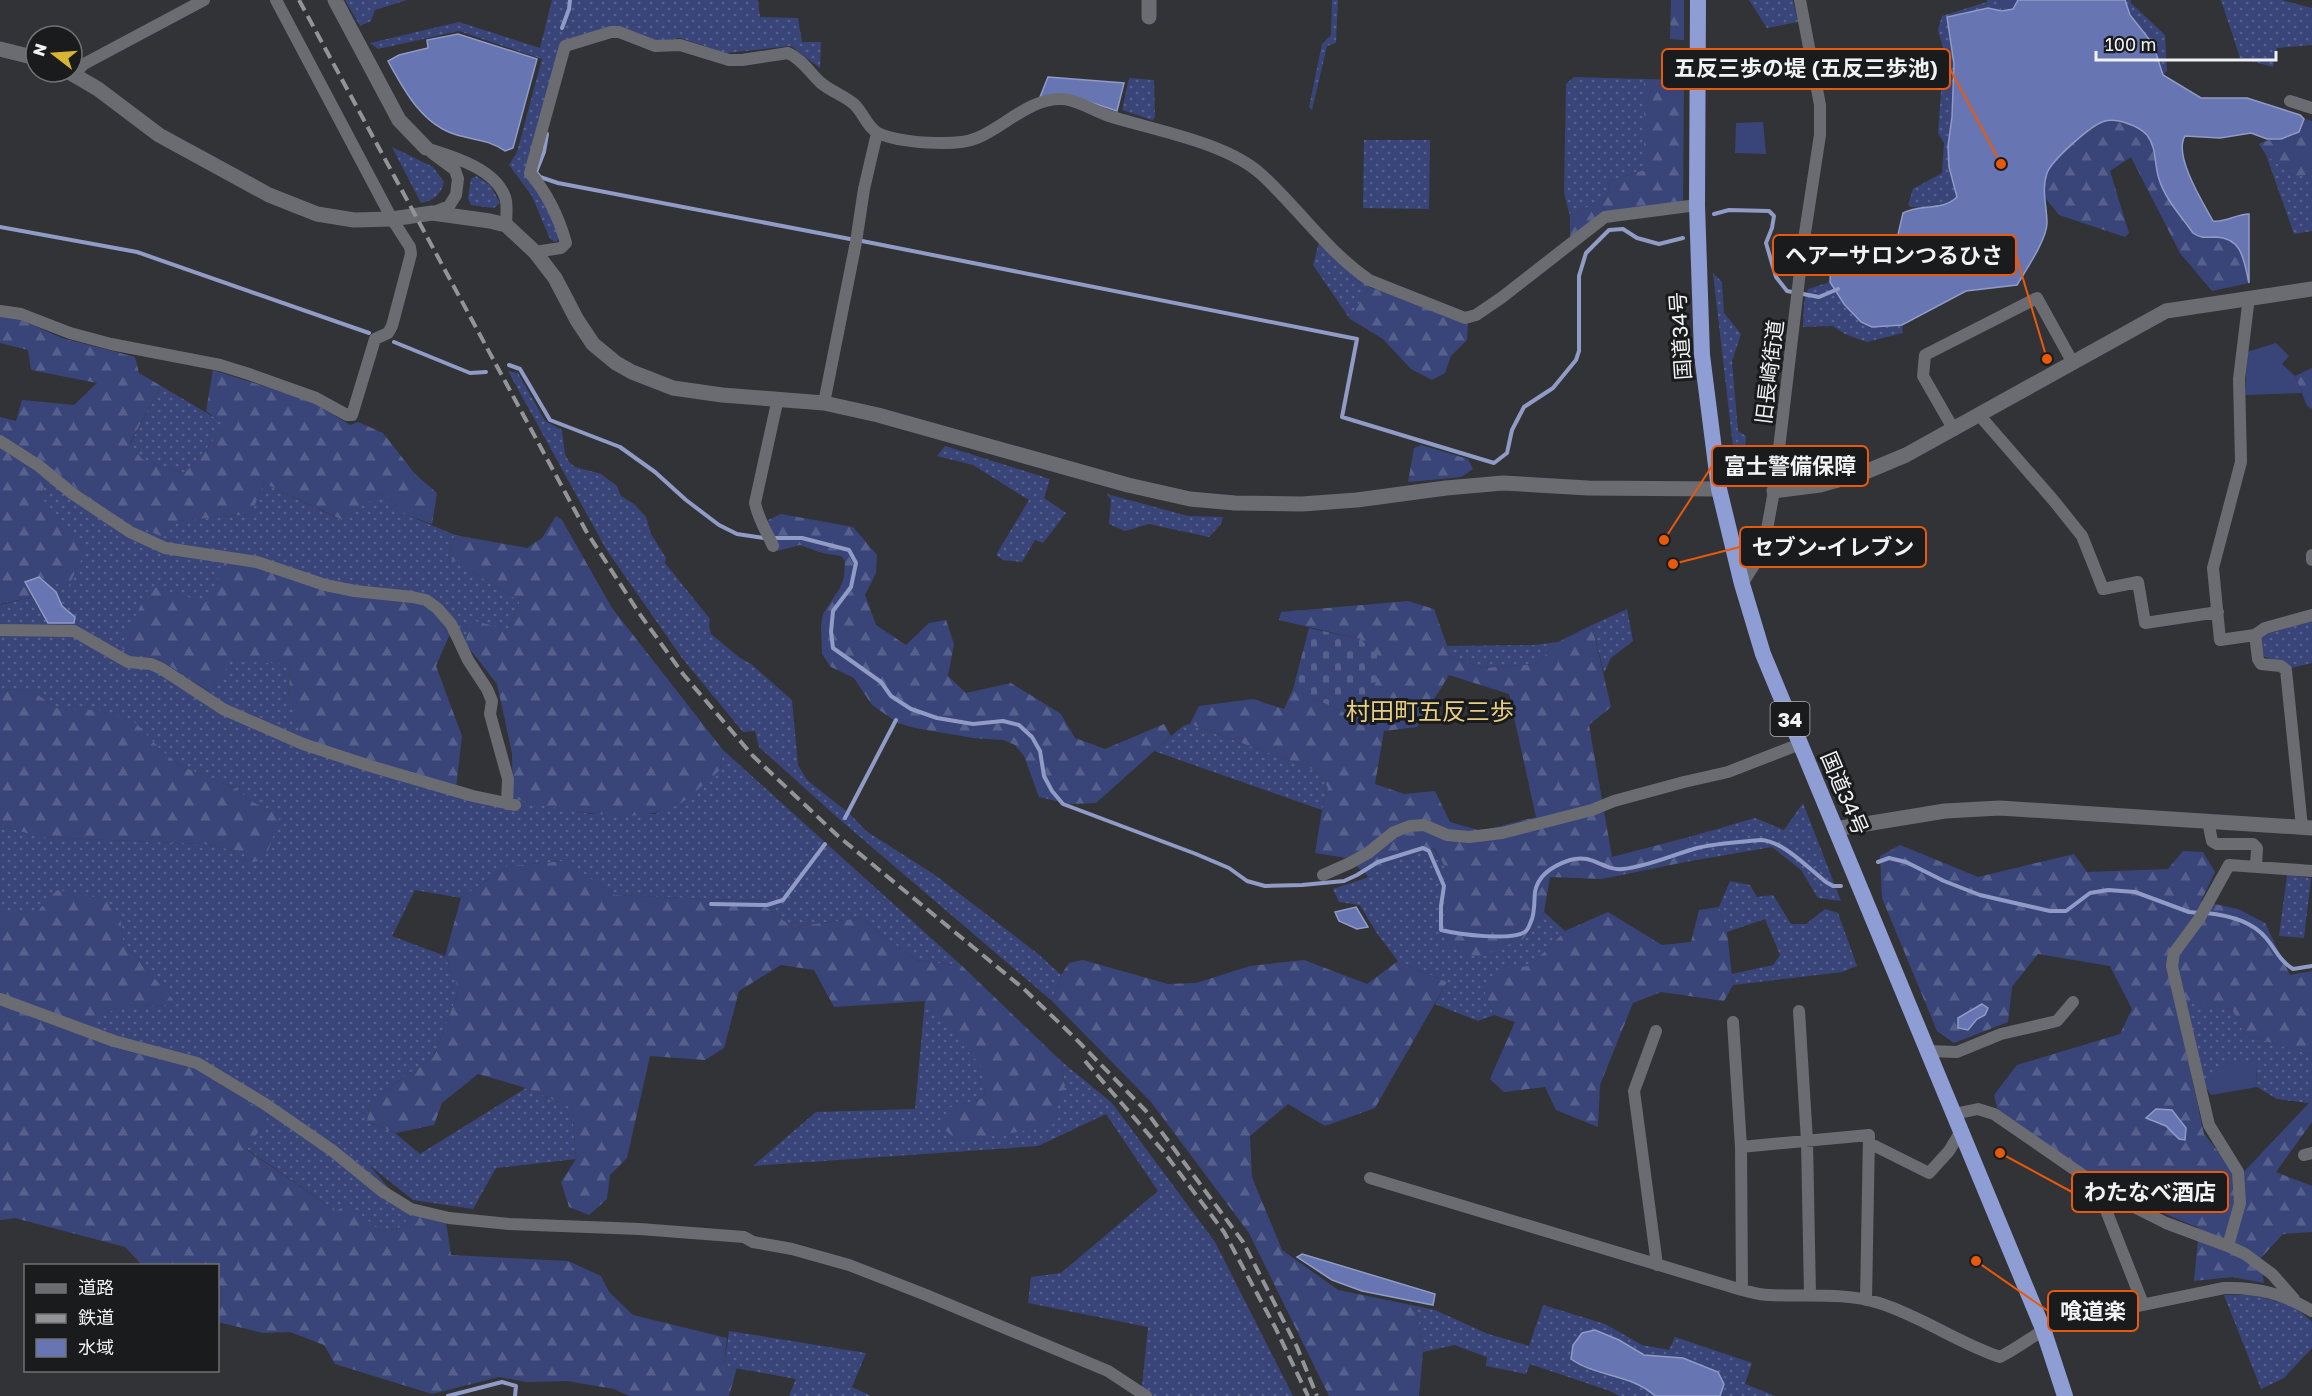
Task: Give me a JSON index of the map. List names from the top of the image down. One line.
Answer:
{"streets":{"highway":["国道34号","34"],"street":["旧長崎街道"]},"crossings":[["国道34号","旧長崎街道"]],"districts":["村田町五反三歩"],"places":["五反三歩の堤 (五反三歩池)","ヘアーサロンつるひさ","富士警備保障","セブン-イレブン","わたなべ酒店","喰道楽"],"legend":["道路","鉄道","水域"],"scale_bar":"100 m","north":"left"}
